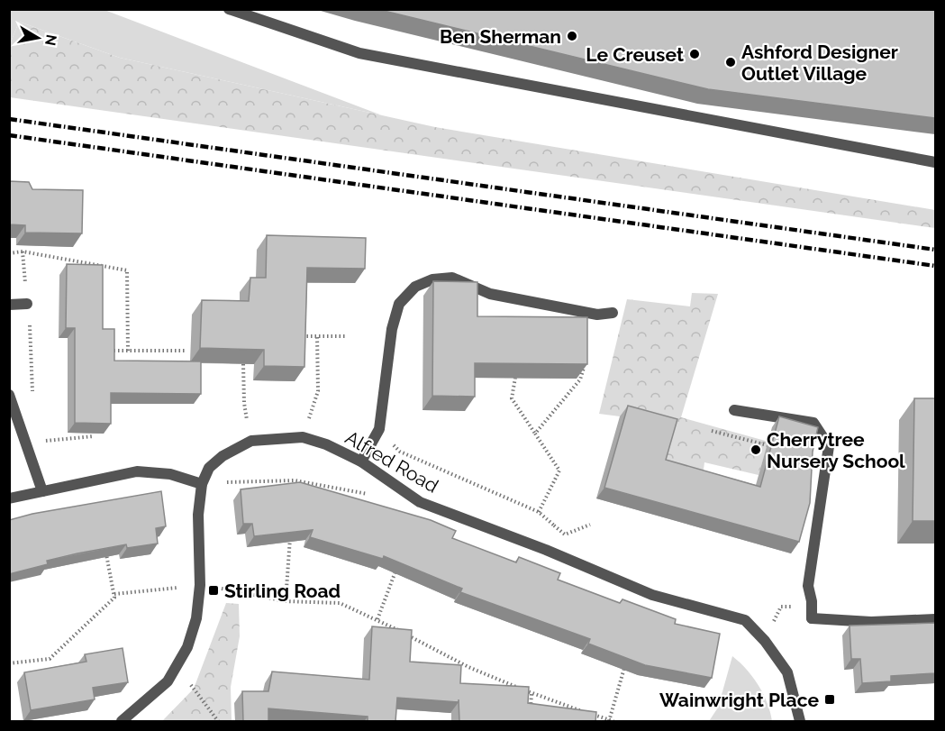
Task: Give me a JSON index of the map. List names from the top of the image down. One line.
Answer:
{"streets":{"street":["Alfred Road"]},"places":{"other":["Ben Sherman","Le Creuset","Ashford Designer Outlet Village","Cherrytree Nursery School"],"transit":["Stirling Road","Wainwright Place"]},"north":"right"}
